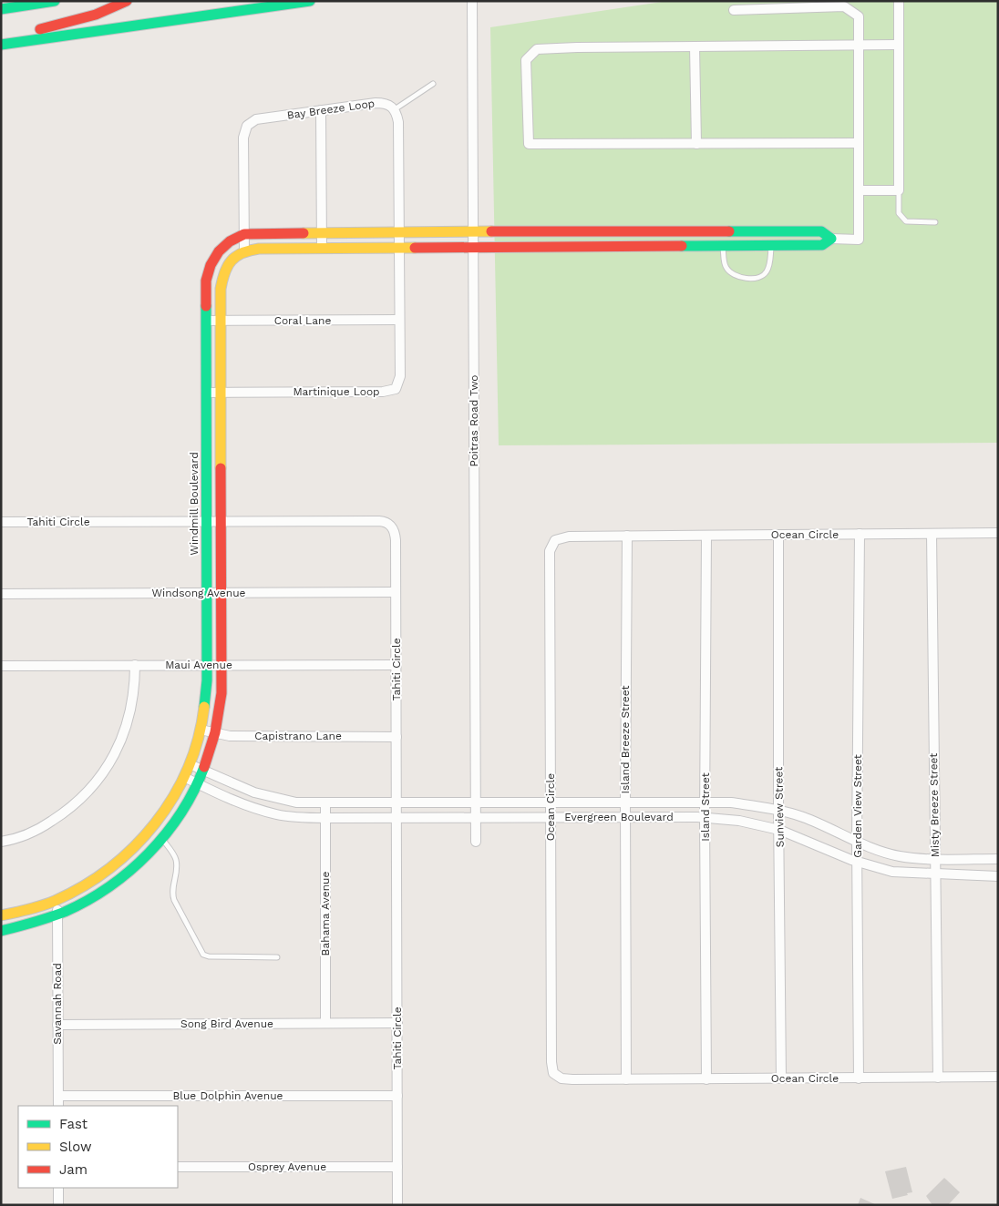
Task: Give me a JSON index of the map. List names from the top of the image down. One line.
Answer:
{"streets":{"main road":["Windmill Boulevard"],"street":["Bay Breeze Loop","Coral Lane","Martinique Loop","Poitras Road Two","Tahiti Circle","Ocean Circle","Windsong Avenue","Maui Avenue","Capistrano Lane","Island Breeze Street","Misty Breeze Street","Garden View Street","Island Street","Sunview Street","Evergreen Boulevard","Bahama Avenue","Savannah Road","Song Bird Avenue","Blue Dolphin Avenue","Osprey Avenue"]},"crossings":[["Bay Breeze Loop","Windmill Boulevard"],["Coral Lane","Martinique Loop"],["Coral Lane","Windmill Boulevard"],["Martinique Loop","Windmill Boulevard"],["Poitras Road Two","Evergreen Boulevard"],["Windmill Boulevard","Tahiti Circle"],["Windmill Boulevard","Windsong Avenue"],["Windmill Boulevard","Maui Avenue"],["Windmill Boulevard","Capistrano Lane"],["Windmill Boulevard","Evergreen Boulevard"],["Windmill Boulevard","Savannah Road"],["Tahiti Circle","Windsong Avenue"],["Tahiti Circle","Maui Avenue"],["Tahiti Circle","Capistrano Lane"],["Tahiti Circle","Evergreen Boulevard"],["Tahiti Circle","Song Bird Avenue"],["Tahiti Circle","Blue Dolphin Avenue"],["Tahiti Circle","Osprey Avenue"],["Ocean Circle","Island Breeze Street"],["Ocean Circle","Misty Breeze Street"],["Ocean Circle","Garden View Street"],["Ocean Circle","Island Street"],["Ocean Circle","Sunview Street"],["Ocean Circle","Evergreen Boulevard"],["Island Breeze Street","Evergreen Boulevard"],["Misty Breeze Street","Evergreen Boulevard"],["Garden View Street","Evergreen Boulevard"],["Island Street","Evergreen Boulevard"],["Sunview Street","Evergreen Boulevard"],["Evergreen Boulevard","Bahama Avenue"],["Bahama Avenue","Song Bird Avenue"],["Savannah Road","Song Bird Avenue"],["Savannah Road","Blue Dolphin Avenue"]],"legend":["Fast","Slow","Jam"]}
